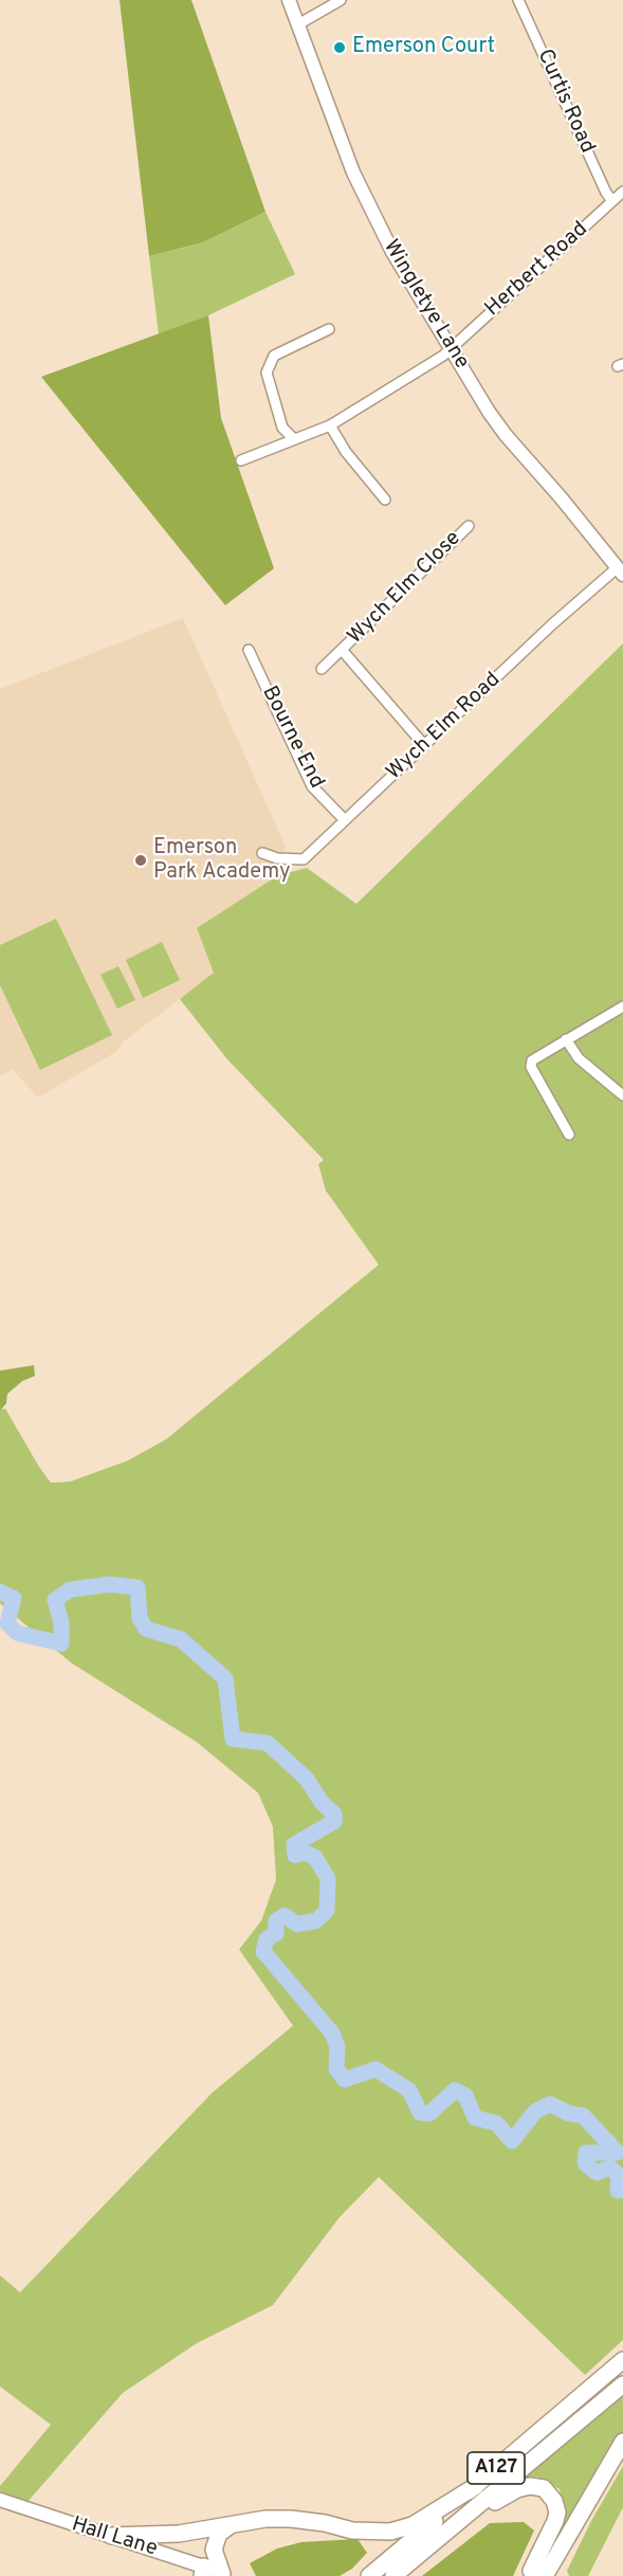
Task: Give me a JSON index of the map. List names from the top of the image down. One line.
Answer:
{"streets":{"highway":["A127"],"street":["Curtis Road","Herbert Road","Wingletye Lane","Wych Elm Close","Wych Elm Road","Bourne End","Hall Lane"]},"crossings":[["Curtis Road","Herbert Road"],["Herbert Road","Wingletye Lane"],["Wingletye Lane","Wych Elm Road"],["Wych Elm Close","Wych Elm Road"],["Wych Elm Road","Bourne End"],["A127","Hall Lane"]],"places":["Emerson Court","Emerson Park Academy"]}
